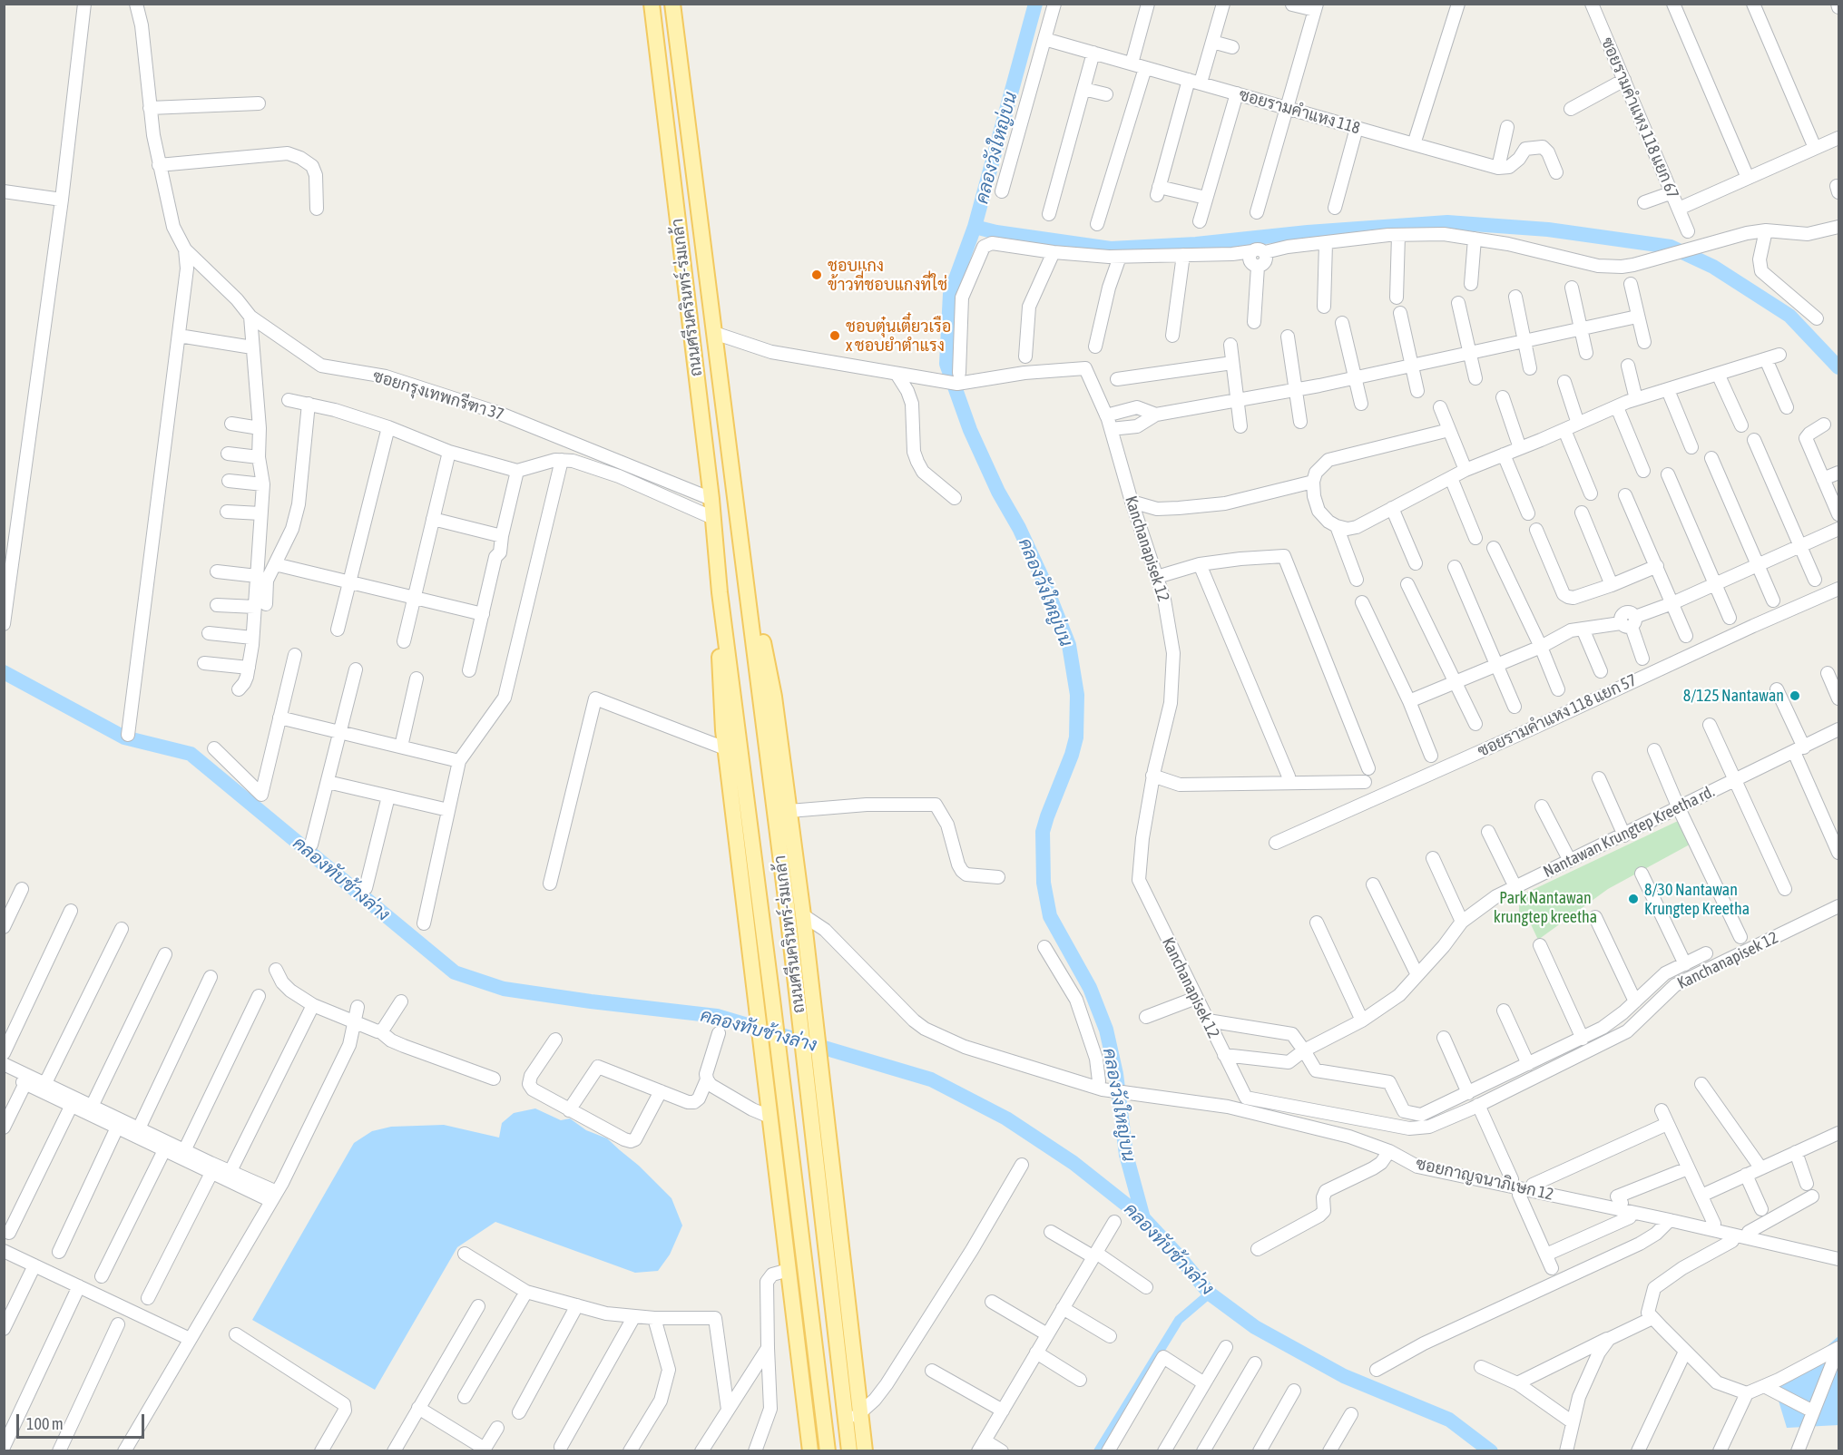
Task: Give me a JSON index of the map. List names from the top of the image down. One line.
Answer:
{"streets":{"main road":["ถนนศรีนครินทร์-ร่มเกล้า"],"street":["ซอยรามคำแหง 118","ซอยรามคำแหง 118 แยก 67","ซอยกรุงเทพกรีฑา 37","Kanchanapisek 12","ซอยรามคำแหง 118 แยก 57","Nantawan Krungtep Kreetha rd.","ซอยกาญจนาภิเษก 12"]},"crossings":[["ถนนศรีนครินทร์-ร่มเกล้า","ซอยกรุงเทพกรีฑา 37"],["ถนนศรีนครินทร์-ร่มเกล้า","ซอยกาญจนาภิเษก 12"],["Kanchanapisek 12","Nantawan Krungtep Kreetha rd."]],"water":["คลองวังใหญ่บน","คลองทับช้างล่าง"],"parks":["Park Nantawan krungtep kreetha"],"places":["ชอบแกง ข้าวที่ชอบแกงที่ใช่","ชอบตุ๋นเตี๋ยวเรือ x ชอบยำตำแรง","8/125 Nantawan","8/30 Nantawan Krungtep Kreetha"],"scale_bar":"100 m"}
